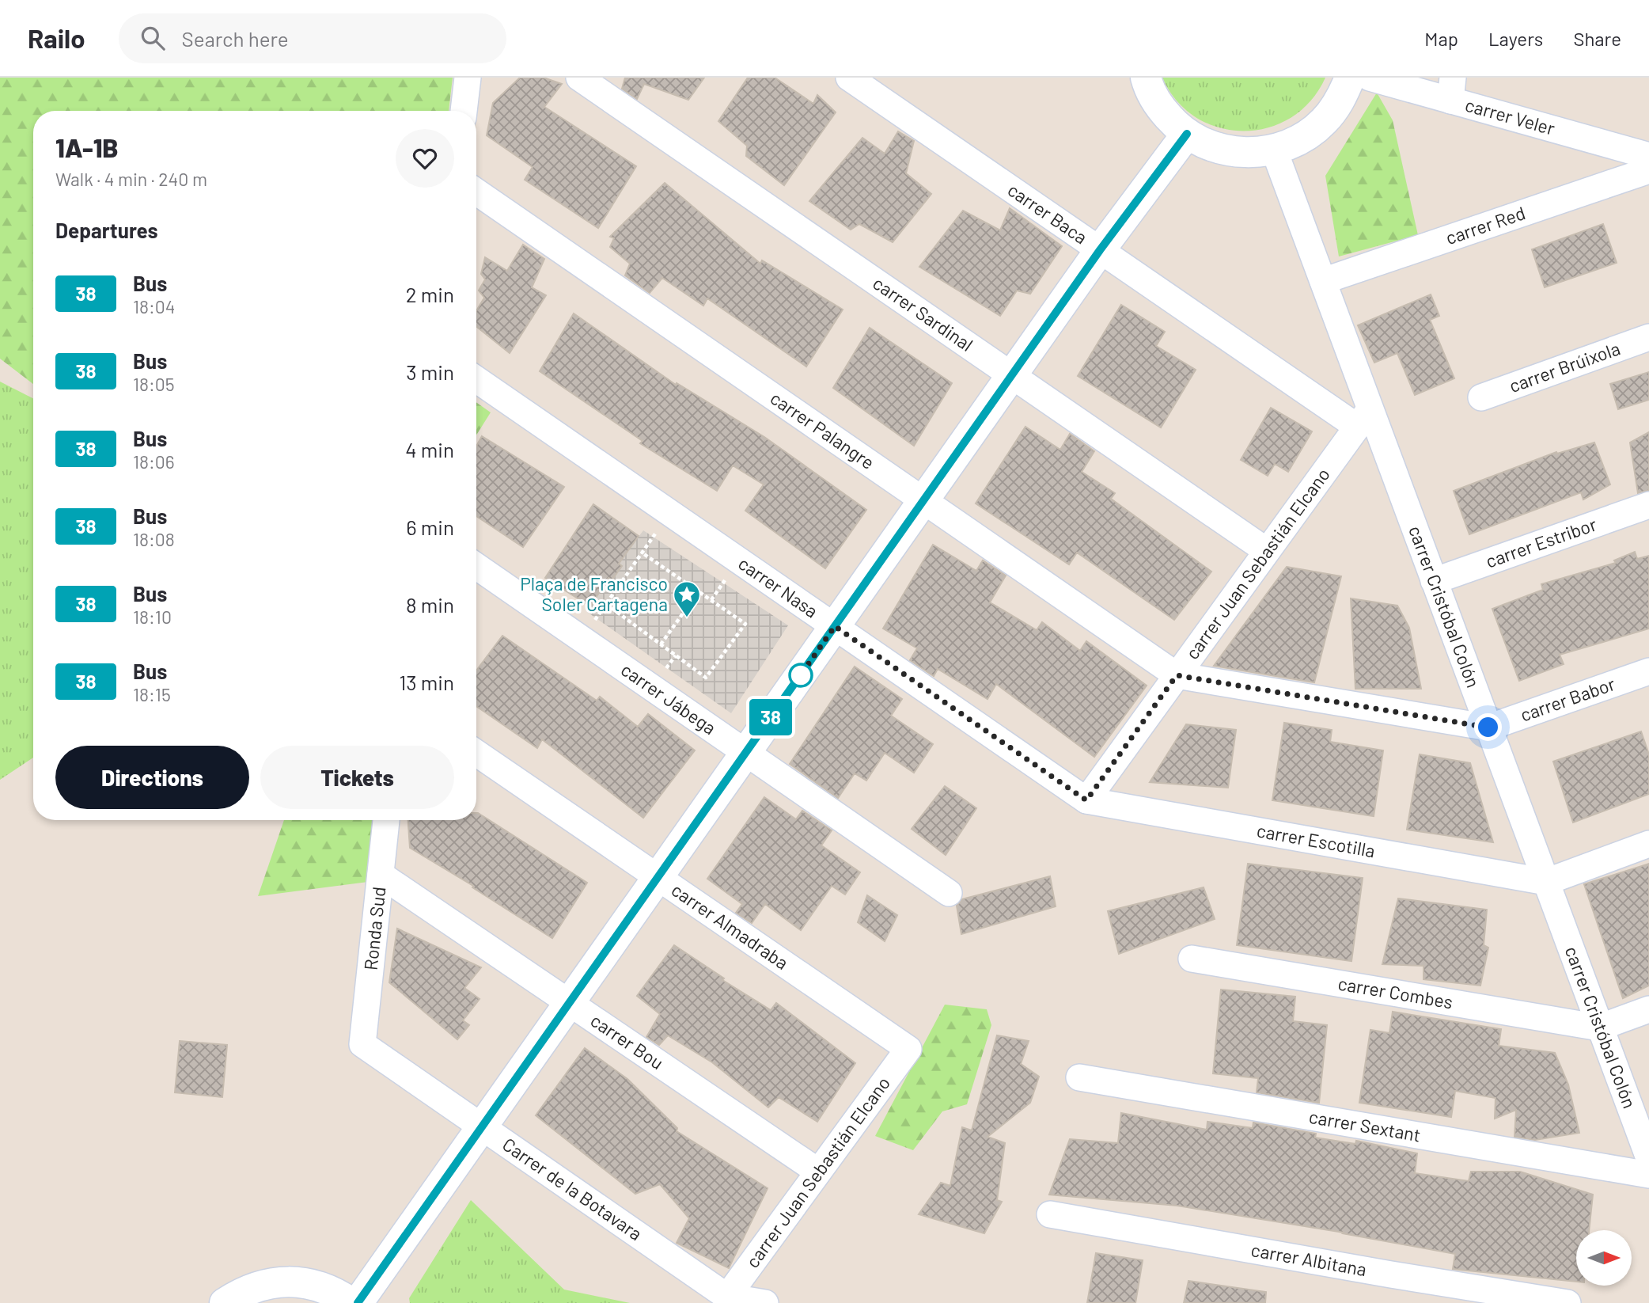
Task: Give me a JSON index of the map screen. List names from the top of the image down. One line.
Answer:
{"streets":{"street":["carrer Veler","carrer Baca","carrer Red","carrer Sardinal","carrer Brúixola","carrer Palangre","carrer Estribor","carrer Juan Sebastián Elcano","carrer Nasa","carrer Cristóbal Colón","carrer Jábega","carrer Babor","carrer Escotilla","carrer Almadraba","Ronda Sud","carrer Combes","carrer Bou","carrer Sextant","Carrer de la Botavara","carrer Albitana"]},"crossings":[["carrer Baca","carrer Juan Sebastián Elcano"],["carrer Baca","carrer Cristóbal Colón"],["carrer Red","carrer Cristóbal Colón"],["carrer Sardinal","carrer Juan Sebastián Elcano"],["carrer Palangre","carrer Juan Sebastián Elcano"],["carrer Estribor","carrer Cristóbal Colón"],["carrer Juan Sebastián Elcano","carrer Nasa"],["carrer Juan Sebastián Elcano","carrer Cristóbal Colón"],["carrer Juan Sebastián Elcano","carrer Escotilla"],["carrer Juan Sebastián Elcano","carrer Almadraba"],["carrer Juan Sebastián Elcano","carrer Bou"],["carrer Juan Sebastián Elcano","Carrer de la Botavara"],["carrer Nasa","carrer Escotilla"],["carrer Cristóbal Colón","carrer Babor"],["carrer Cristóbal Colón","carrer Escotilla"],["carrer Cristóbal Colón","carrer Combes"],["Ronda Sud","carrer Bou"],["Ronda Sud","Carrer de la Botavara"]],"places":{"place":["Plaça de Francisco Soler Cartagena"]},"lines":["bus line 38"],"north":"right","page":{"header":"Railo","search":"Search here","nav":["Map","Layers","Share"],"on_map":"38","heading":[["1A-1B","Walk · 4 min · 240 m"],"Departures"],"list":[{"mark":"38","name":"Bus","note":"18:04","value":"2 min"},{"mark":"38","name":"Bus","note":"18:05","value":"3 min"},{"mark":"38","name":"Bus","note":"18:06","value":"4 min"},{"mark":"38","name":"Bus","note":"18:08","value":"6 min"},{"mark":"38","name":"Bus","note":"18:10","value":"8 min"},{"mark":"38","name":"Bus","note":"18:15","value":"13 min"}],"buttons":["Directions","Tickets"]}}
